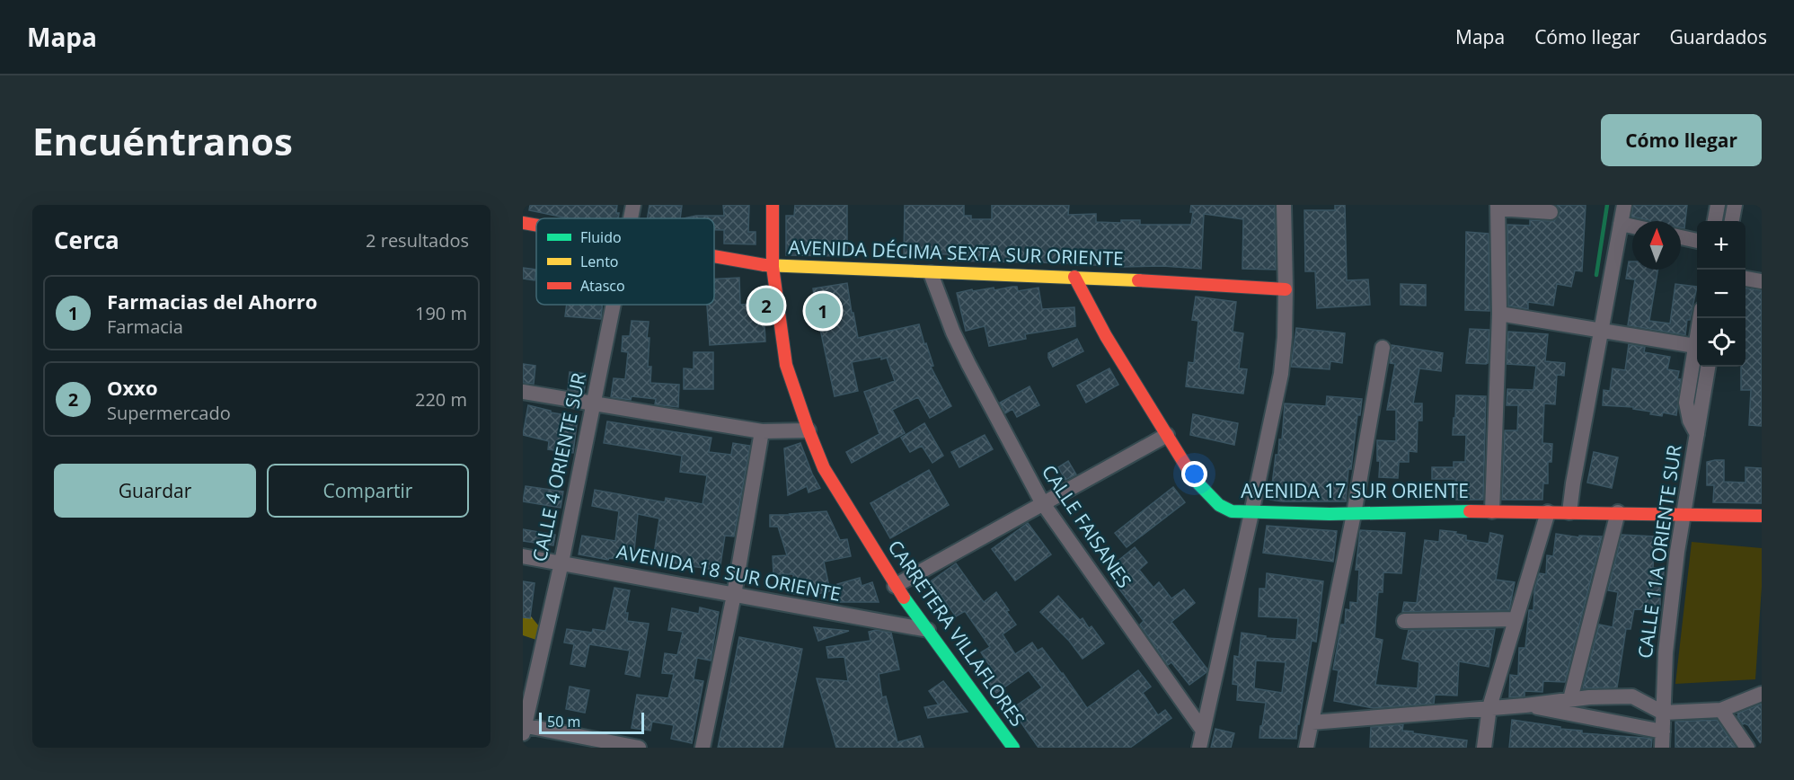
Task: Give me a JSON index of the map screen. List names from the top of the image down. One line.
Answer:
{"streets":{"street":["AVENIDA DÉCIMA SEXTA SUR ORIENTE","CALLE 4 ORIENTE SUR","AVENIDA 17 SUR ORIENTE","CALLE FAISANES","CALLE 11A ORIENTE SUR","AVENIDA 18 SUR ORIENTE","CARRETERA VILLAFLORES"]},"crossings":[["AVENIDA DÉCIMA SEXTA SUR ORIENTE","AVENIDA 17 SUR ORIENTE"],["AVENIDA DÉCIMA SEXTA SUR ORIENTE","CALLE FAISANES"],["AVENIDA DÉCIMA SEXTA SUR ORIENTE","CARRETERA VILLAFLORES"],["CALLE 4 ORIENTE SUR","AVENIDA 18 SUR ORIENTE"],["AVENIDA 17 SUR ORIENTE","CALLE 11A ORIENTE SUR"],["AVENIDA 18 SUR ORIENTE","CARRETERA VILLAFLORES"]],"legend":["Fluido","Lento","Atasco"],"scale_bar":"50 m","north":"top","page":{"header":"Mapa","nav":["Mapa","Cómo llegar","Guardados"],"buttons":["Cómo llegar",["Guardar","Compartir"]],"title":"Encuéntranos","heading":["Cerca","2 resultados"],"map_buttons":["+","−"],"list":[{"mark":"1","name":"Farmacias del Ahorro","note":"Farmacia","value":"190 m"},{"mark":"2","name":"Oxxo","note":"Supermercado","value":"220 m"}],"pins":["2","1"],"scale":"50 m"}}
